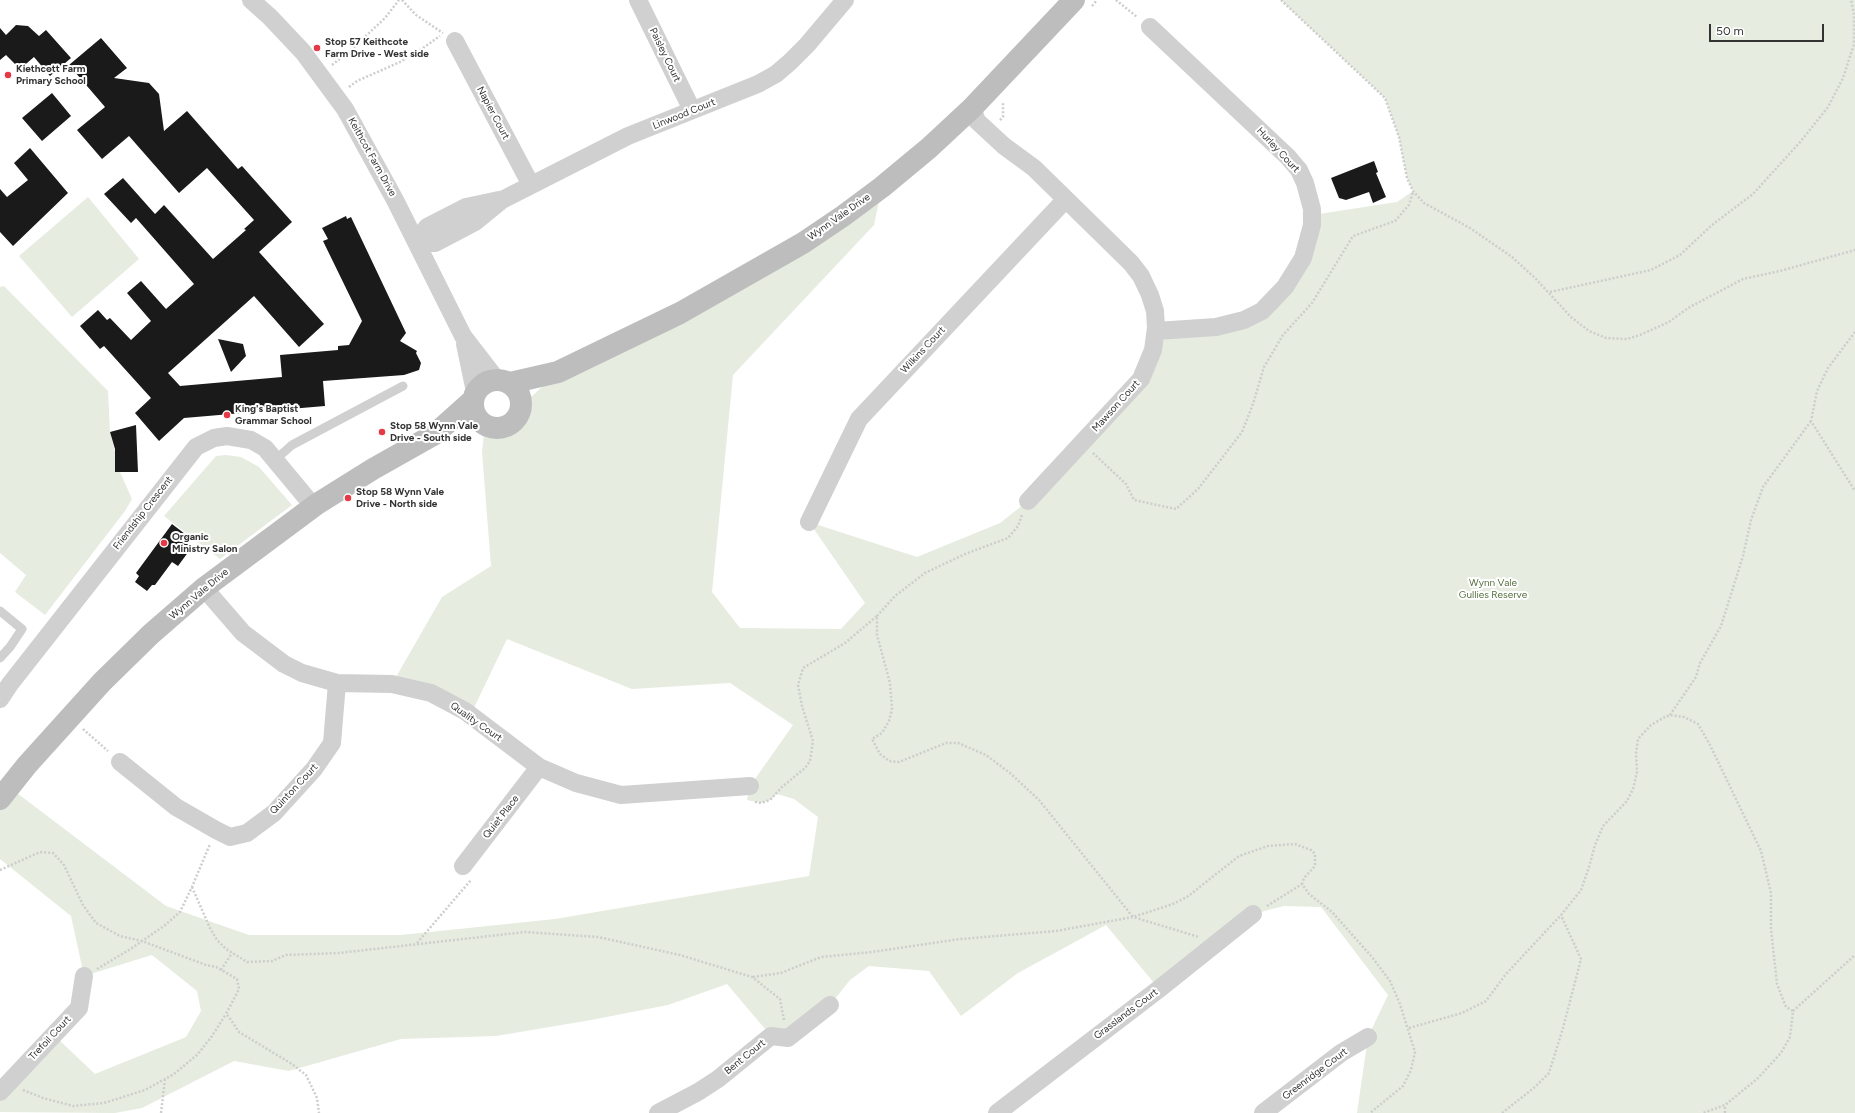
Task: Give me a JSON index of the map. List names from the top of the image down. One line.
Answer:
{"streets":{"main road":["Wynn Vale Drive"],"street":["Paisley Court","Napier Court","Linwood Court","Hurley Court","Keithcot Farm Drive","Wilkins Court","Mawson Court","Friendship Crescent","Quality Court","Quinton Court","Quiet Place","Grasslands Court","Trefoil Court","Bent Court","Greenridge Court"]},"crossings":[["Paisley Court","Linwood Court"],["Napier Court","Linwood Court"],["Linwood Court","Keithcot Farm Drive"],["Hurley Court","Mawson Court"],["Keithcot Farm Drive","Wynn Vale Drive"],["Wynn Vale Drive","Mawson Court"],["Wynn Vale Drive","Friendship Crescent"],["Wynn Vale Drive","Quality Court"],["Wilkins Court","Mawson Court"],["Quality Court","Quinton Court"],["Quality Court","Quiet Place"]],"parks":["Wynn Vale Gullies Reserve"],"places":["Stop 57 Keithcote Farm Drive - West side","Kiethcott Farm Primary School","King's Baptist Grammar School","Stop 58 Wynn Vale Drive - South side","Stop 58 Wynn Vale Drive - North side","Organic Ministry Salon"],"scale_bar":"50 m"}
